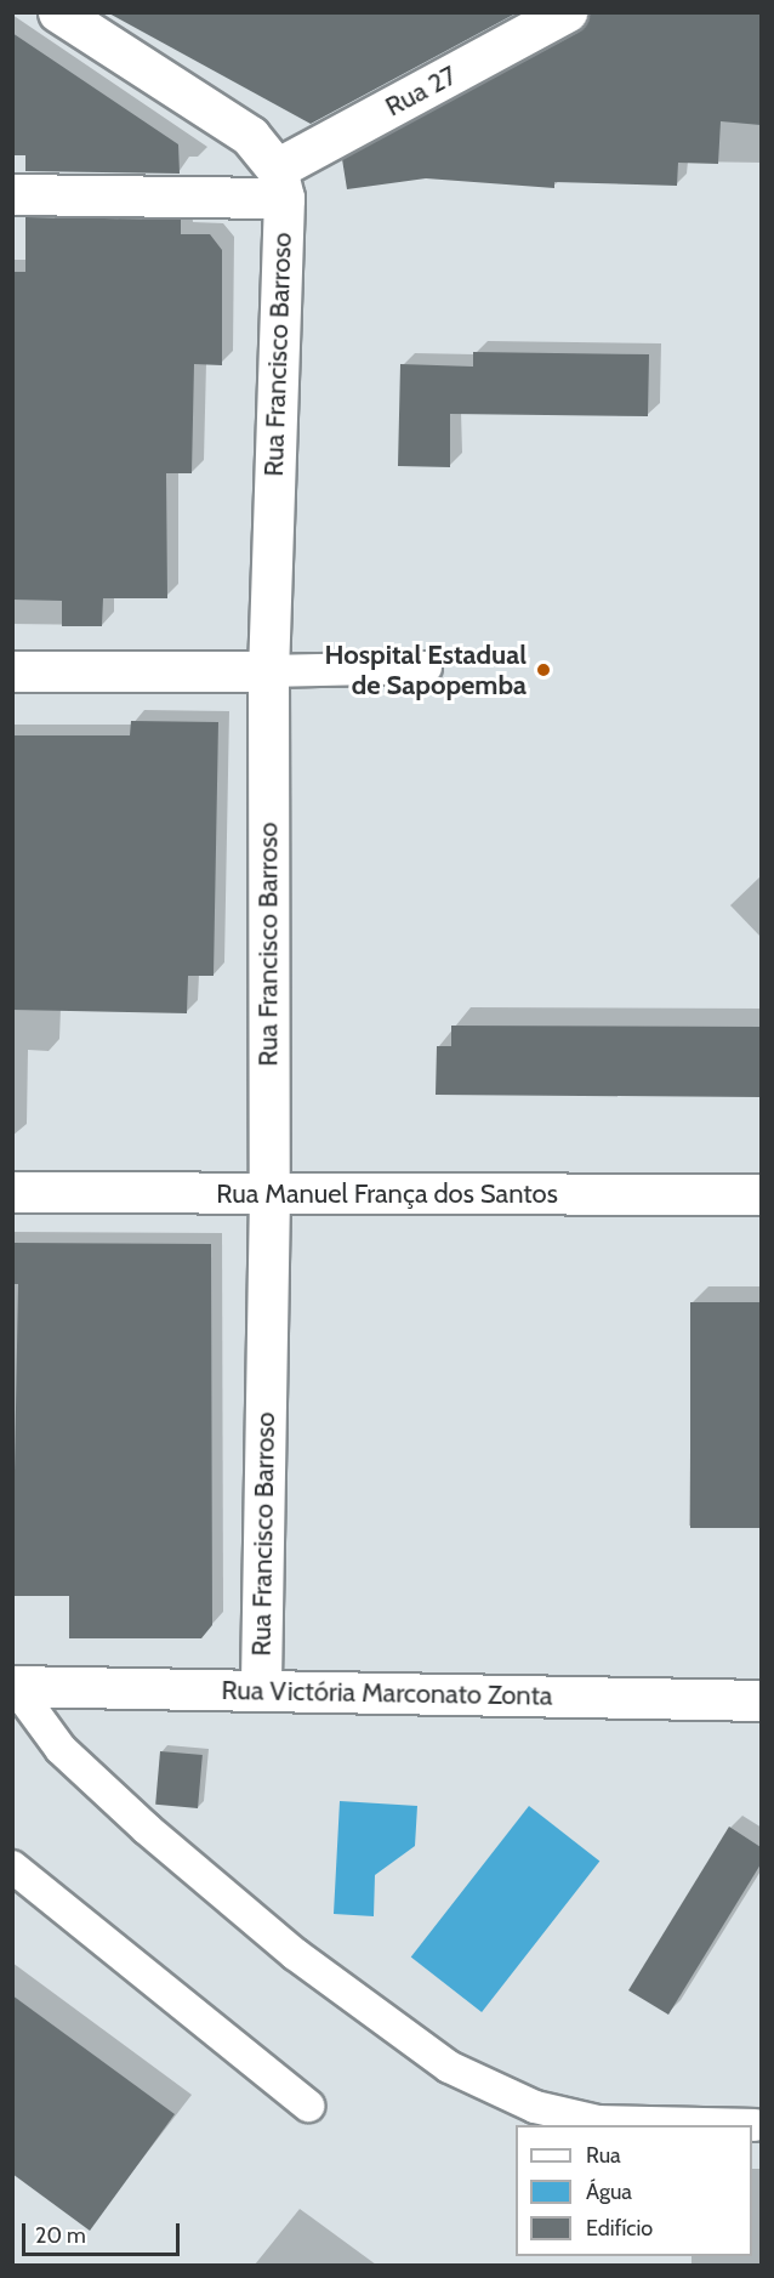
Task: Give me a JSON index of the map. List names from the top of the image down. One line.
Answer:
{"streets":{"street":["Rua 27","Rua Francisco Barroso","Rua Manuel França dos Santos","Rua Victória Marconato Zonta"]},"crossings":[["Rua 27","Rua Francisco Barroso"],["Rua Francisco Barroso","Rua Manuel França dos Santos"],["Rua Francisco Barroso","Rua Victória Marconato Zonta"]],"places":["Hospital Estadual de Sapopemba"],"legend":["Rua","Água","Edifício"],"scale_bar":"20 m"}
